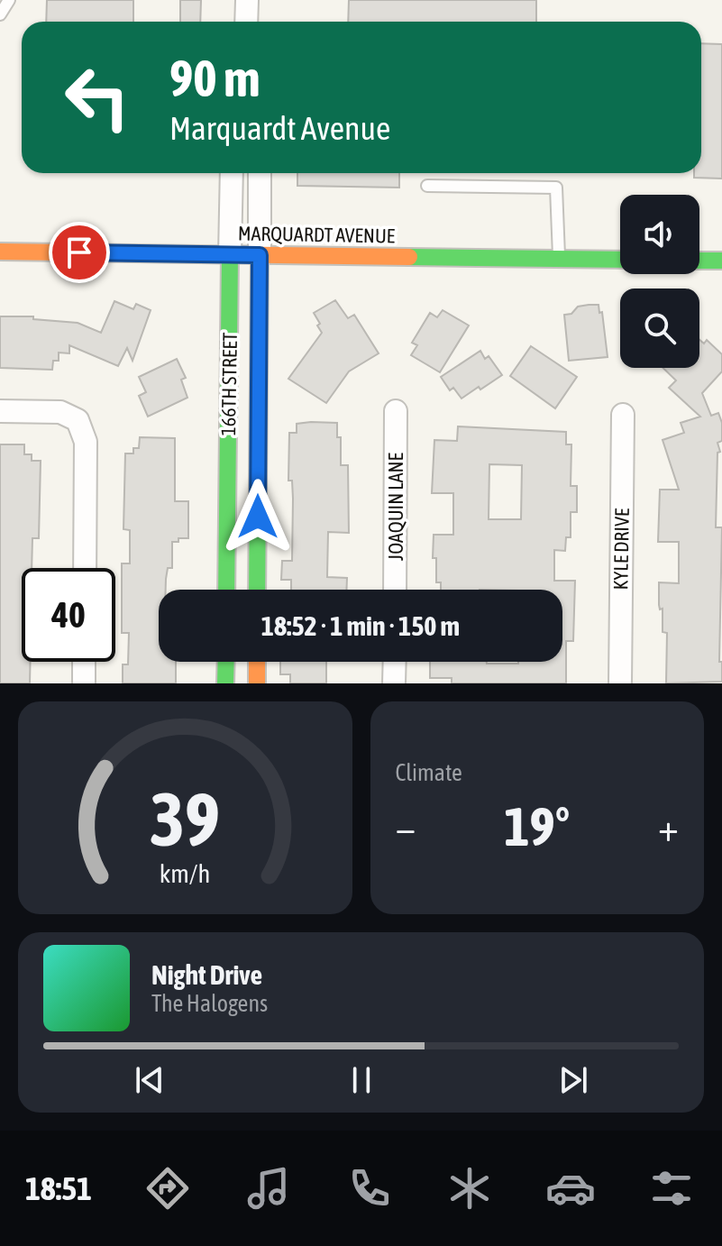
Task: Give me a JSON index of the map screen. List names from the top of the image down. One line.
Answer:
{"streets":{"street":["MARQUARDT AVENUE","166TH STREET","JOAQUIN LANE","KYLE DRIVE"]},"crossings":[["MARQUARDT AVENUE","166TH STREET"]],"page":{"turn":["90 m","Marquardt Avenue"],"limit":"40","trip":"18:52 · 1 min · 150 m","tile":"Climate","heat":["−","19°","+"],"song":["Night Drive","The Halogens"],"tabs":"18:51","gauge":["39","km/h"]}}
